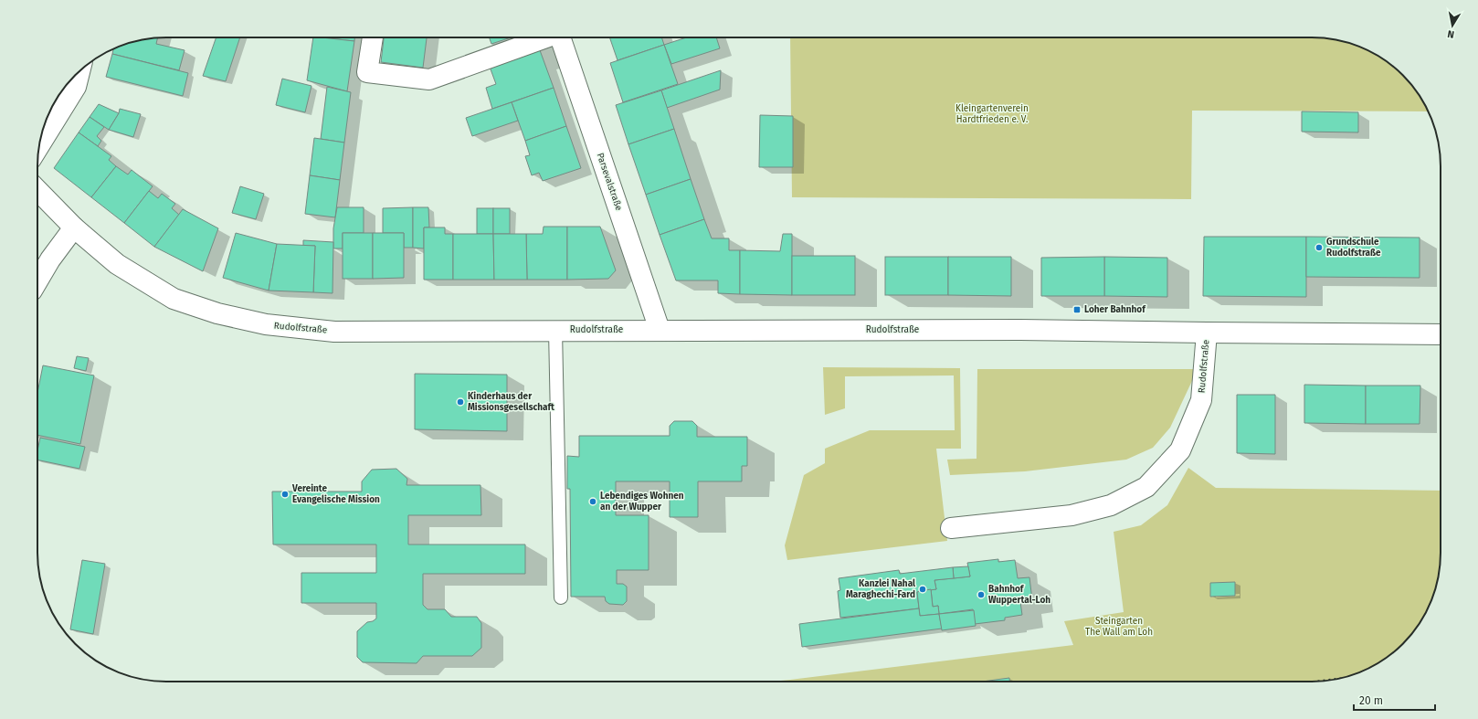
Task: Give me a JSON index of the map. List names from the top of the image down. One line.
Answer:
{"streets":{"street":["Parsevalstraße","Rudolfstraße"]},"crossings":[["Parsevalstraße","Rudolfstraße"]],"parks":["Kleingartenverein Hardtfrieden e. V.","Steingarten The Wall am Loh"],"places":{"other":["Grundschule Rudolfstraße","Kinderhaus der Missionsgesellschaft","Vereinte Evangelische Mission","Lebendiges Wohnen an der Wupper","Kanzlei Nahal Maraghechi-Fard","Bahnhof Wuppertal-Loh"],"transit":["Loher Bahnhof"]},"scale_bar":"20 m","north":"bottom"}
